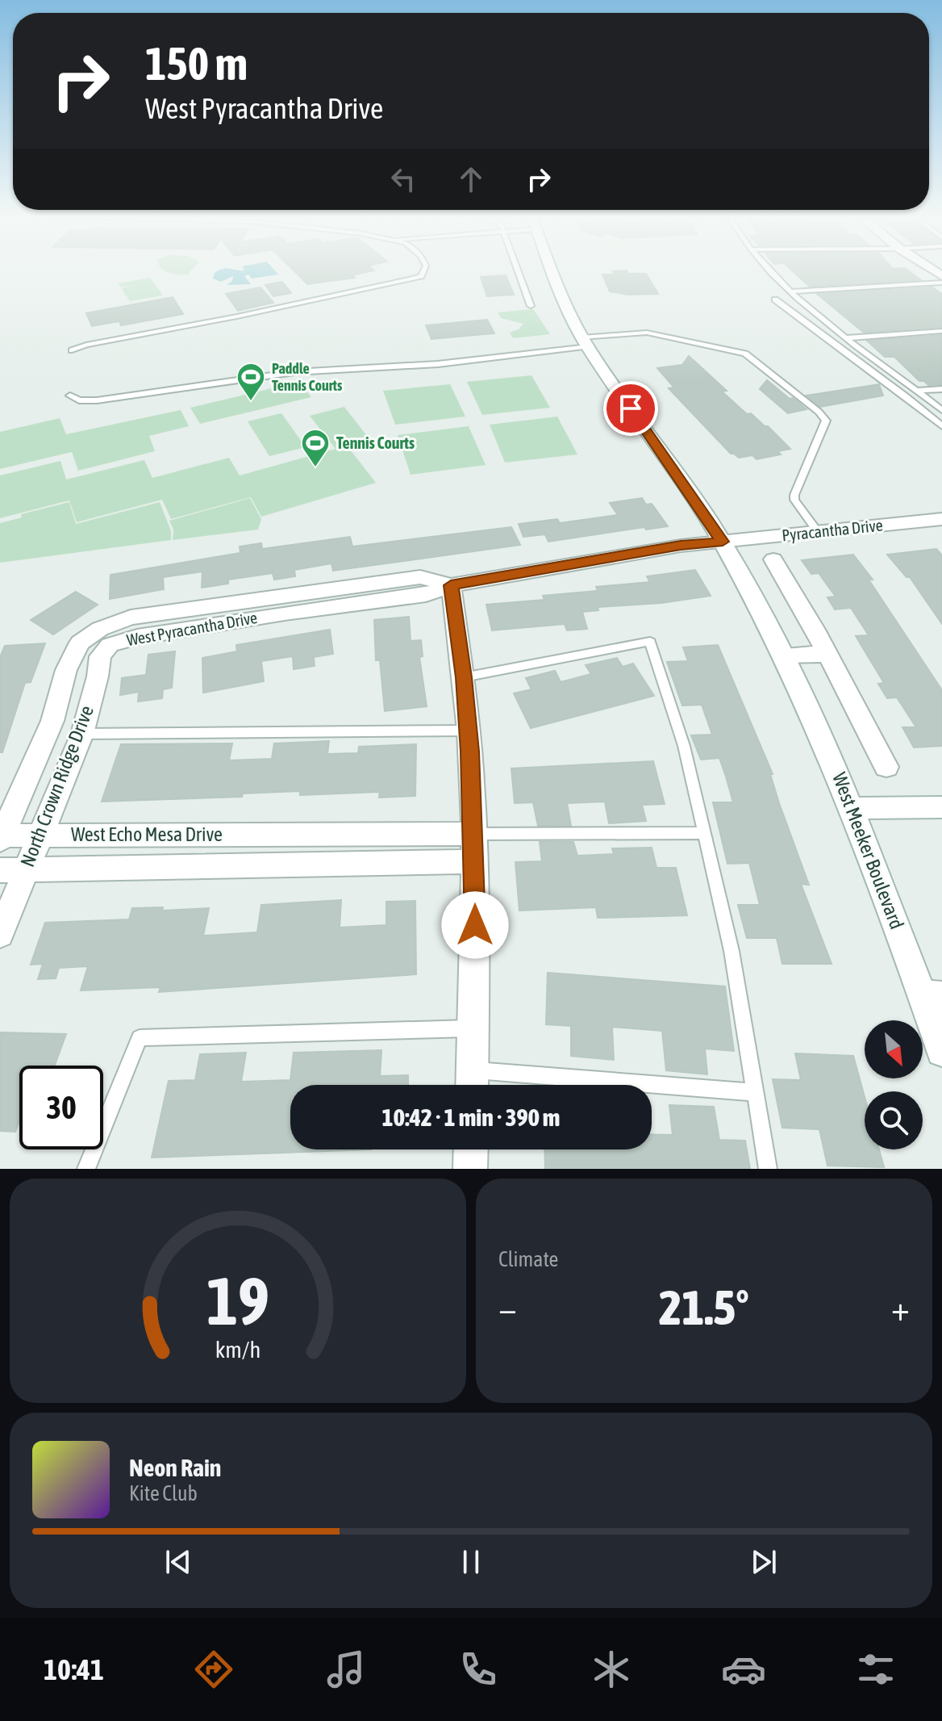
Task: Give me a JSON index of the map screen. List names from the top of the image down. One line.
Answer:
{"streets":{"street":["Pyracantha Drive","West Pyracantha Drive","North Crown Ridge Drive","West Echo Mesa Drive","West Meeker Boulevard"]},"crossings":[["Pyracantha Drive","West Pyracantha Drive"],["Pyracantha Drive","West Meeker Boulevard"],["West Pyracantha Drive","North Crown Ridge Drive"],["West Pyracantha Drive","West Meeker Boulevard"],["North Crown Ridge Drive","West Echo Mesa Drive"]],"places":{"sports":["Paddle Tennis Courts","Tennis Courts"]},"north":"bottom right","page":{"turn":["150 m","West Pyracantha Drive"],"limit":"30","trip":"10:42 · 1 min · 390 m","tile":"Climate","heat":["−","21.5°","+"],"song":["Neon Rain","Kite Club"],"tabs":"10:41","gauge":["19","km/h"]}}
